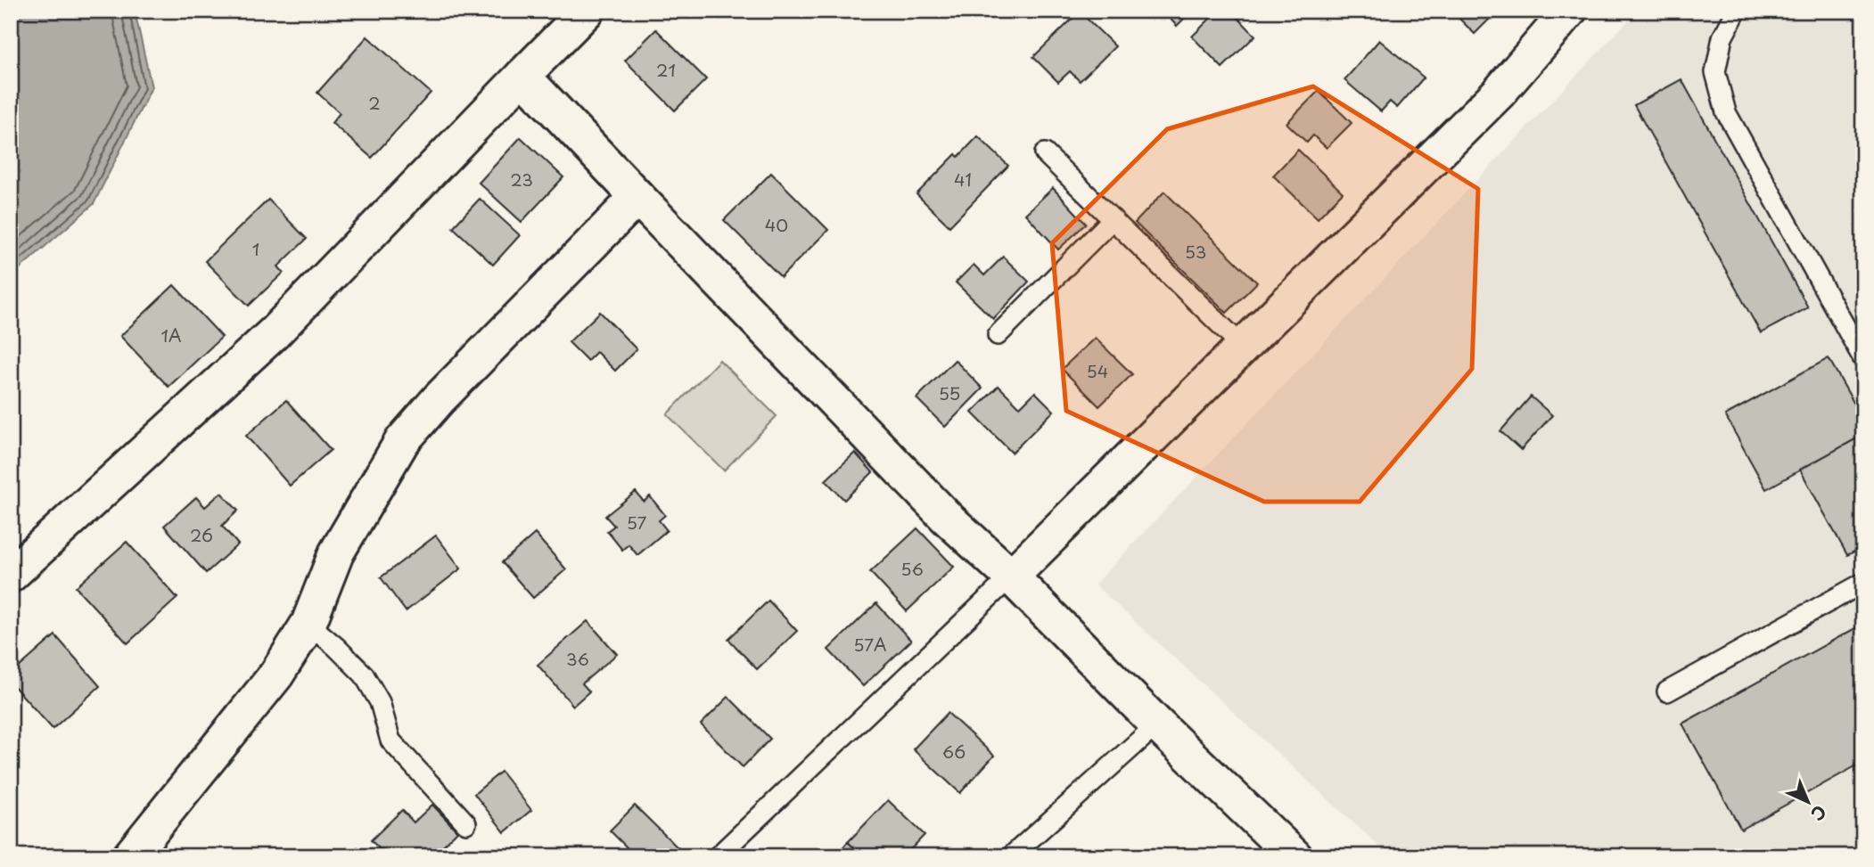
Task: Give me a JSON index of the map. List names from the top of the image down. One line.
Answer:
{"house_numbers":["21","2","23","41","40","1","53","1А","54","55","57","26","56","57А","36","66"],"north":"bottom right"}
